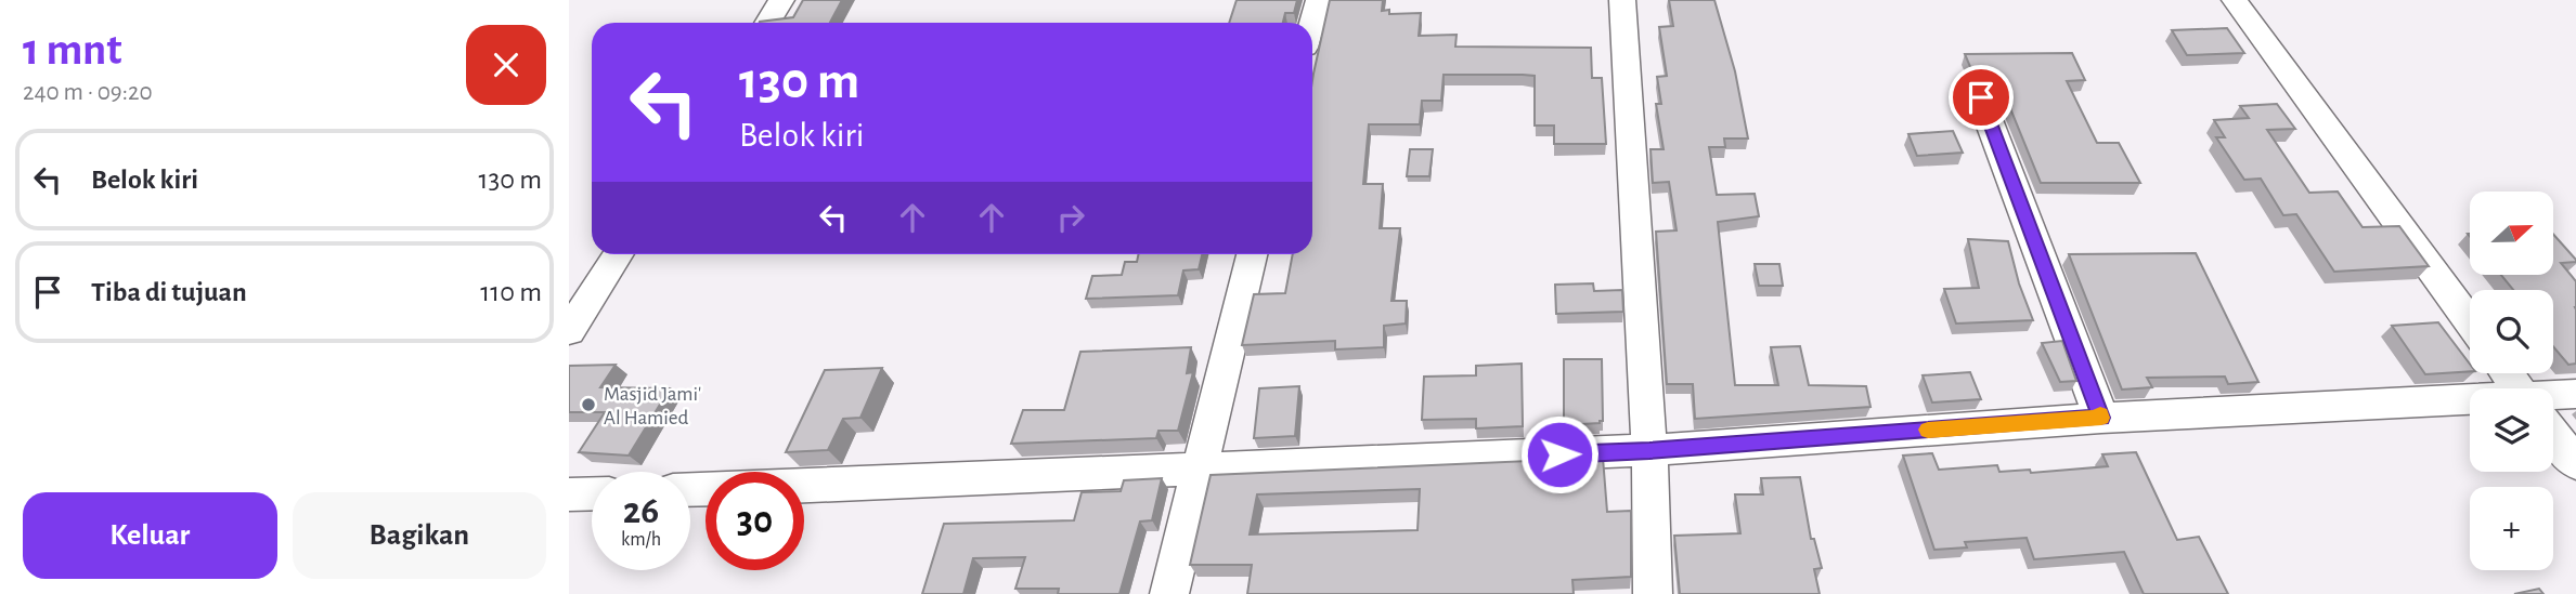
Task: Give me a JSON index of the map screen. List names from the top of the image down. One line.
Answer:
{"places":["Masjid Jami' Al Hamied"],"north":"right","page":{"heading":["1 mnt","240 m · 09:20"],"turn":["130 m","Belok kiri"],"list":[{"name":"Belok kiri","value":"130 m"},{"name":"Tiba di tujuan","value":"110 m"}],"map_buttons":"+","speed":"26 km/h","limit":"30","buttons":["Keluar","Bagikan"]}}
